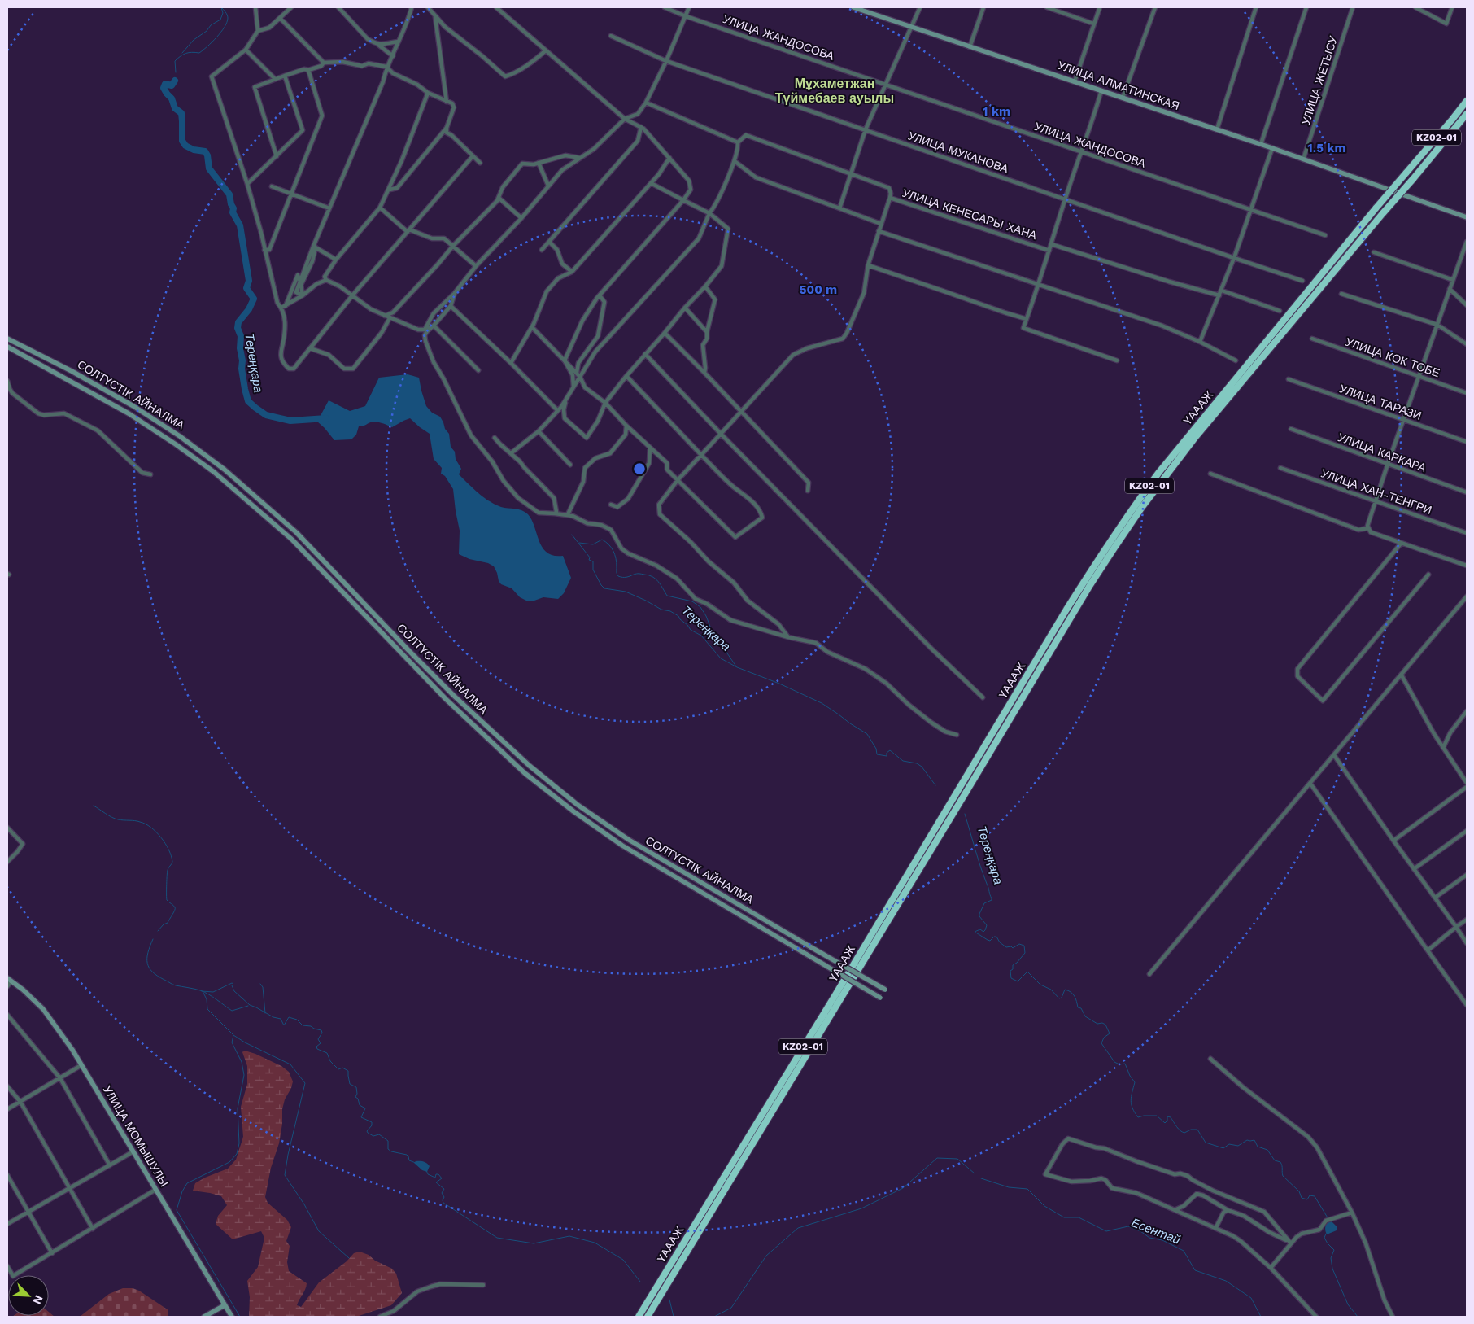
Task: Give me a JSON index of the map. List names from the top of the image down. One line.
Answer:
{"streets":{"highway":["KZ02-01","ҮАААЖ"],"street":["УЛИЦА ЖАНДОСОВА","УЛИЦА ЖЕТЫСУ","УЛИЦА АЛМАТИНСКАЯ","УЛИЦА МУКАНОВА","УЛИЦА КЕНЕСАРЫ ХАНА","УЛИЦА КОК ТОБЕ","СОЛТҮСТІК АЙНАЛМА","УЛИЦА ТАРАЗИ","УЛИЦА КАРКАРА","УЛИЦА ХАН-ТЕНГРИ","УЛИЦА МОМЫШУЛЫ"]},"crossings":[["УЛИЦА ЖЕТЫСУ","УЛИЦА АЛМАТИНСКАЯ"]],"districts":["Мұхаметжан Түймебаев ауылы"],"water":["Тереңқара","Есентай"],"north":"bottom right","rings":["1 km","1.5 km","500 m"]}
